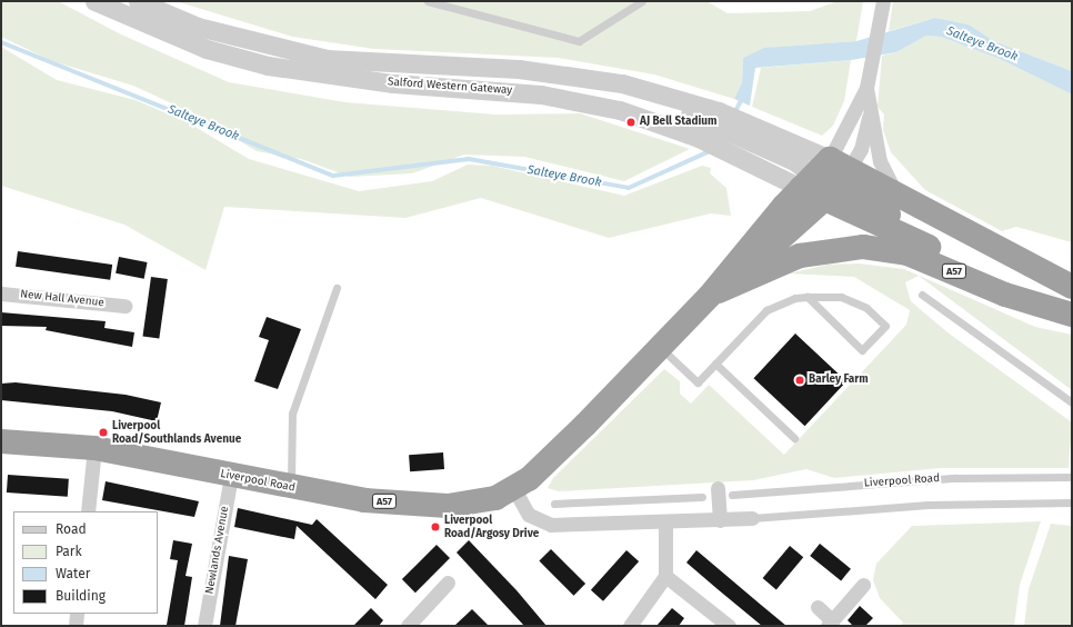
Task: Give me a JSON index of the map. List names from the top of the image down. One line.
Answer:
{"streets":{"highway":["A57","Liverpool Road"],"street":["Salford Western Gateway","New Hall Avenue","Newlands Avenue"]},"crossings":[["Salford Western Gateway","A57"],["Salford Western Gateway","Liverpool Road"],["A57","Liverpool Road"],["Liverpool Road","Newlands Avenue"]],"water":["Salteye Brook"],"places":["AJ Bell Stadium","Barley Farm","Liverpool Road/Southlands Avenue","Liverpool Road/Argosy Drive"],"legend":["Road","Park","Water","Building"]}
